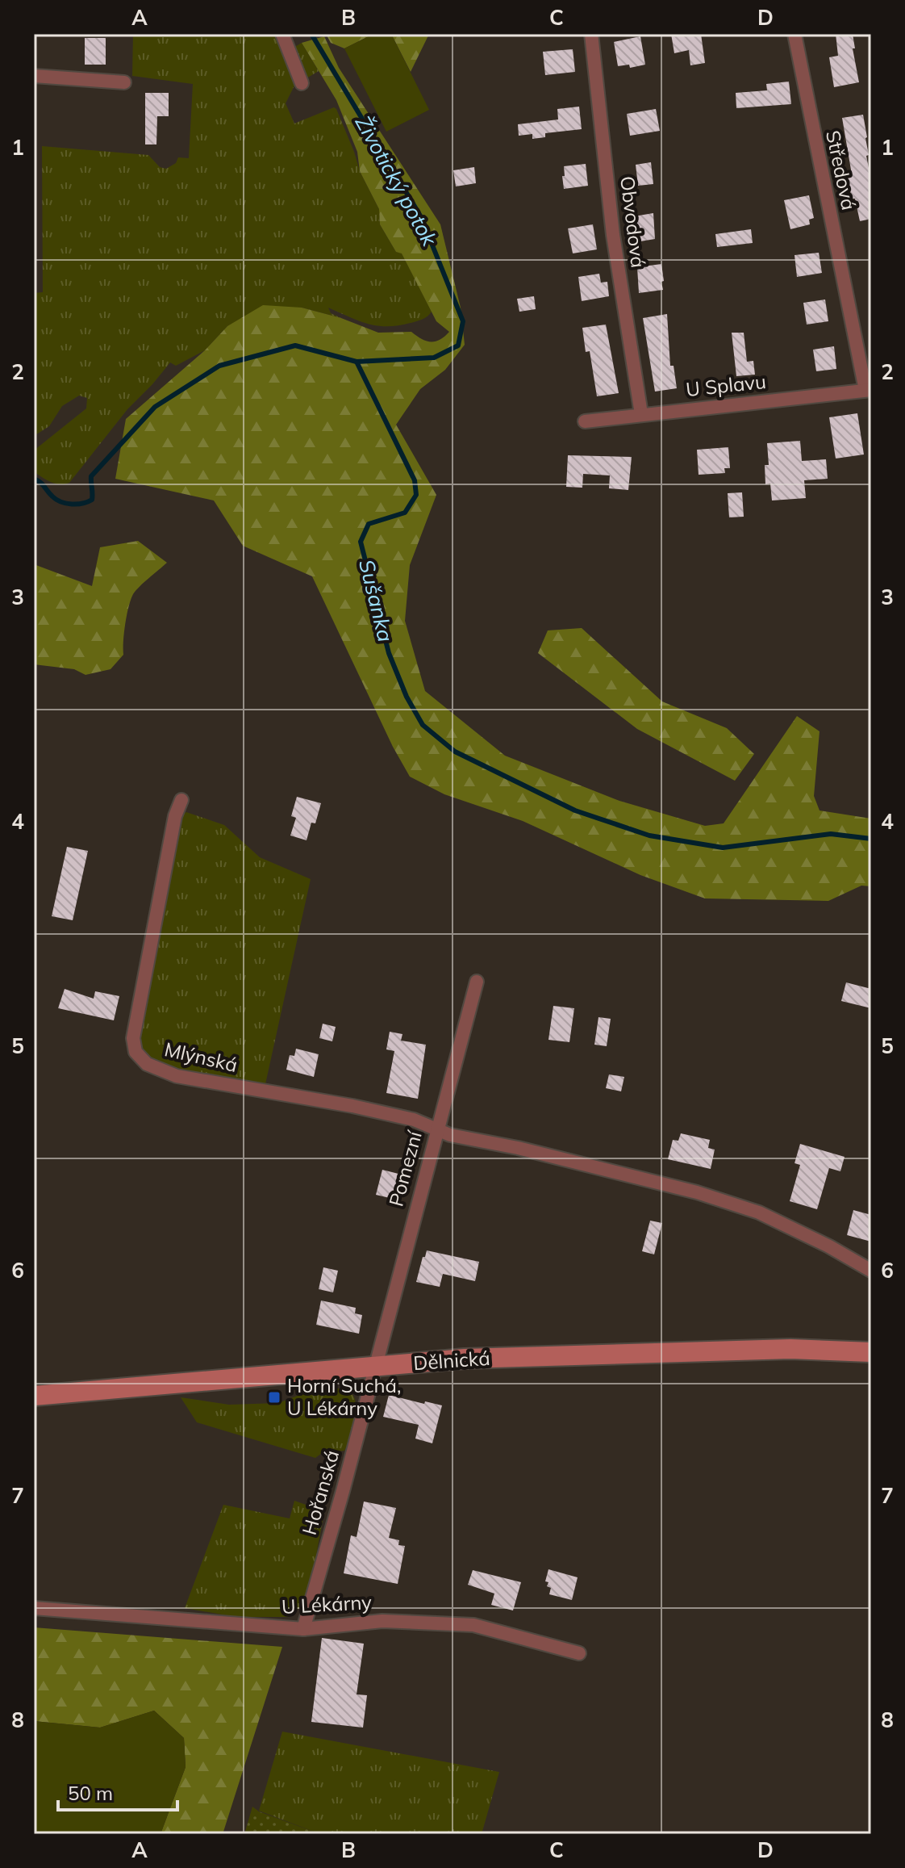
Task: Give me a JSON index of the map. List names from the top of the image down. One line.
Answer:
{"streets":{"main road":["Dělnická"],"street":["Středová","Obvodová","U Splavu","Mlýnská","Pomezní","Hořanská","U Lékárny"]},"crossings":[["Středová","U Splavu"],["Obvodová","U Splavu"],["Mlýnská","Pomezní"],["Pomezní","Dělnická"],["Pomezní","Hořanská"],["Dělnická","Hořanská"],["Hořanská","U Lékárny"]],"water":["Životický potok","Sušanka"],"places":{"transit":["Horní Suchá, U Lékárny"]},"scale_bar":"50 m","grid":{"columns":["A","B","C","D"],"rows":["1","2","3","4","5","6","7","8"]}}
